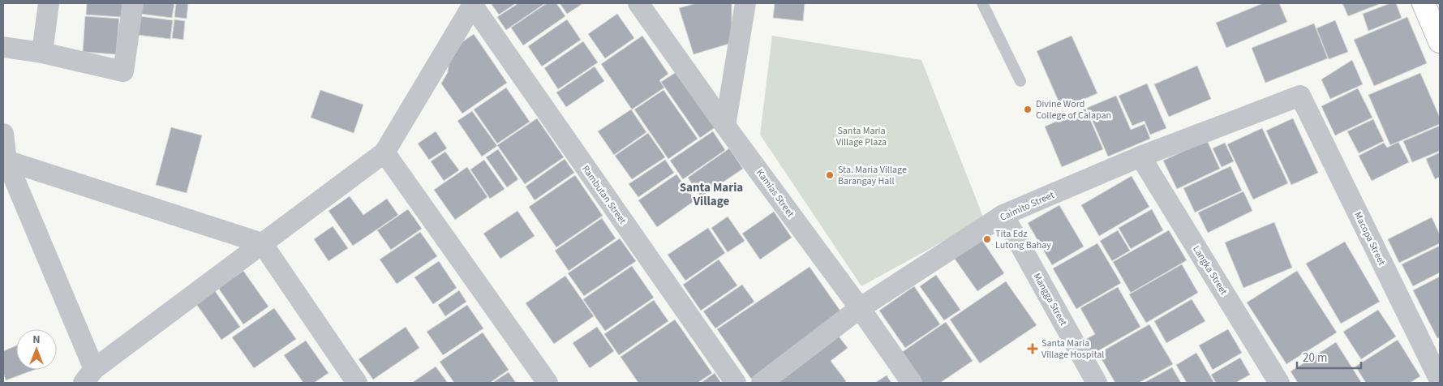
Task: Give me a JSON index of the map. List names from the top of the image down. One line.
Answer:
{"streets":{"street":["Kamias Street","Rambutan Street","Caimito Street","Macopa Street","Langka Street","Mangga Street"]},"crossings":[["Kamias Street","Caimito Street"],["Caimito Street","Macopa Street"],["Caimito Street","Langka Street"],["Caimito Street","Mangga Street"]],"districts":["Santa Maria Village"],"parks":["Santa Maria Village Plaza"],"places":{"other":["Divine Word College of Calapan","Sta. Maria Village Barangay Hall","Tita Edz Lutong Bahay"],"health":["Santa Maria Village Hospital"]},"scale_bar":"20 m","north":"top"}
